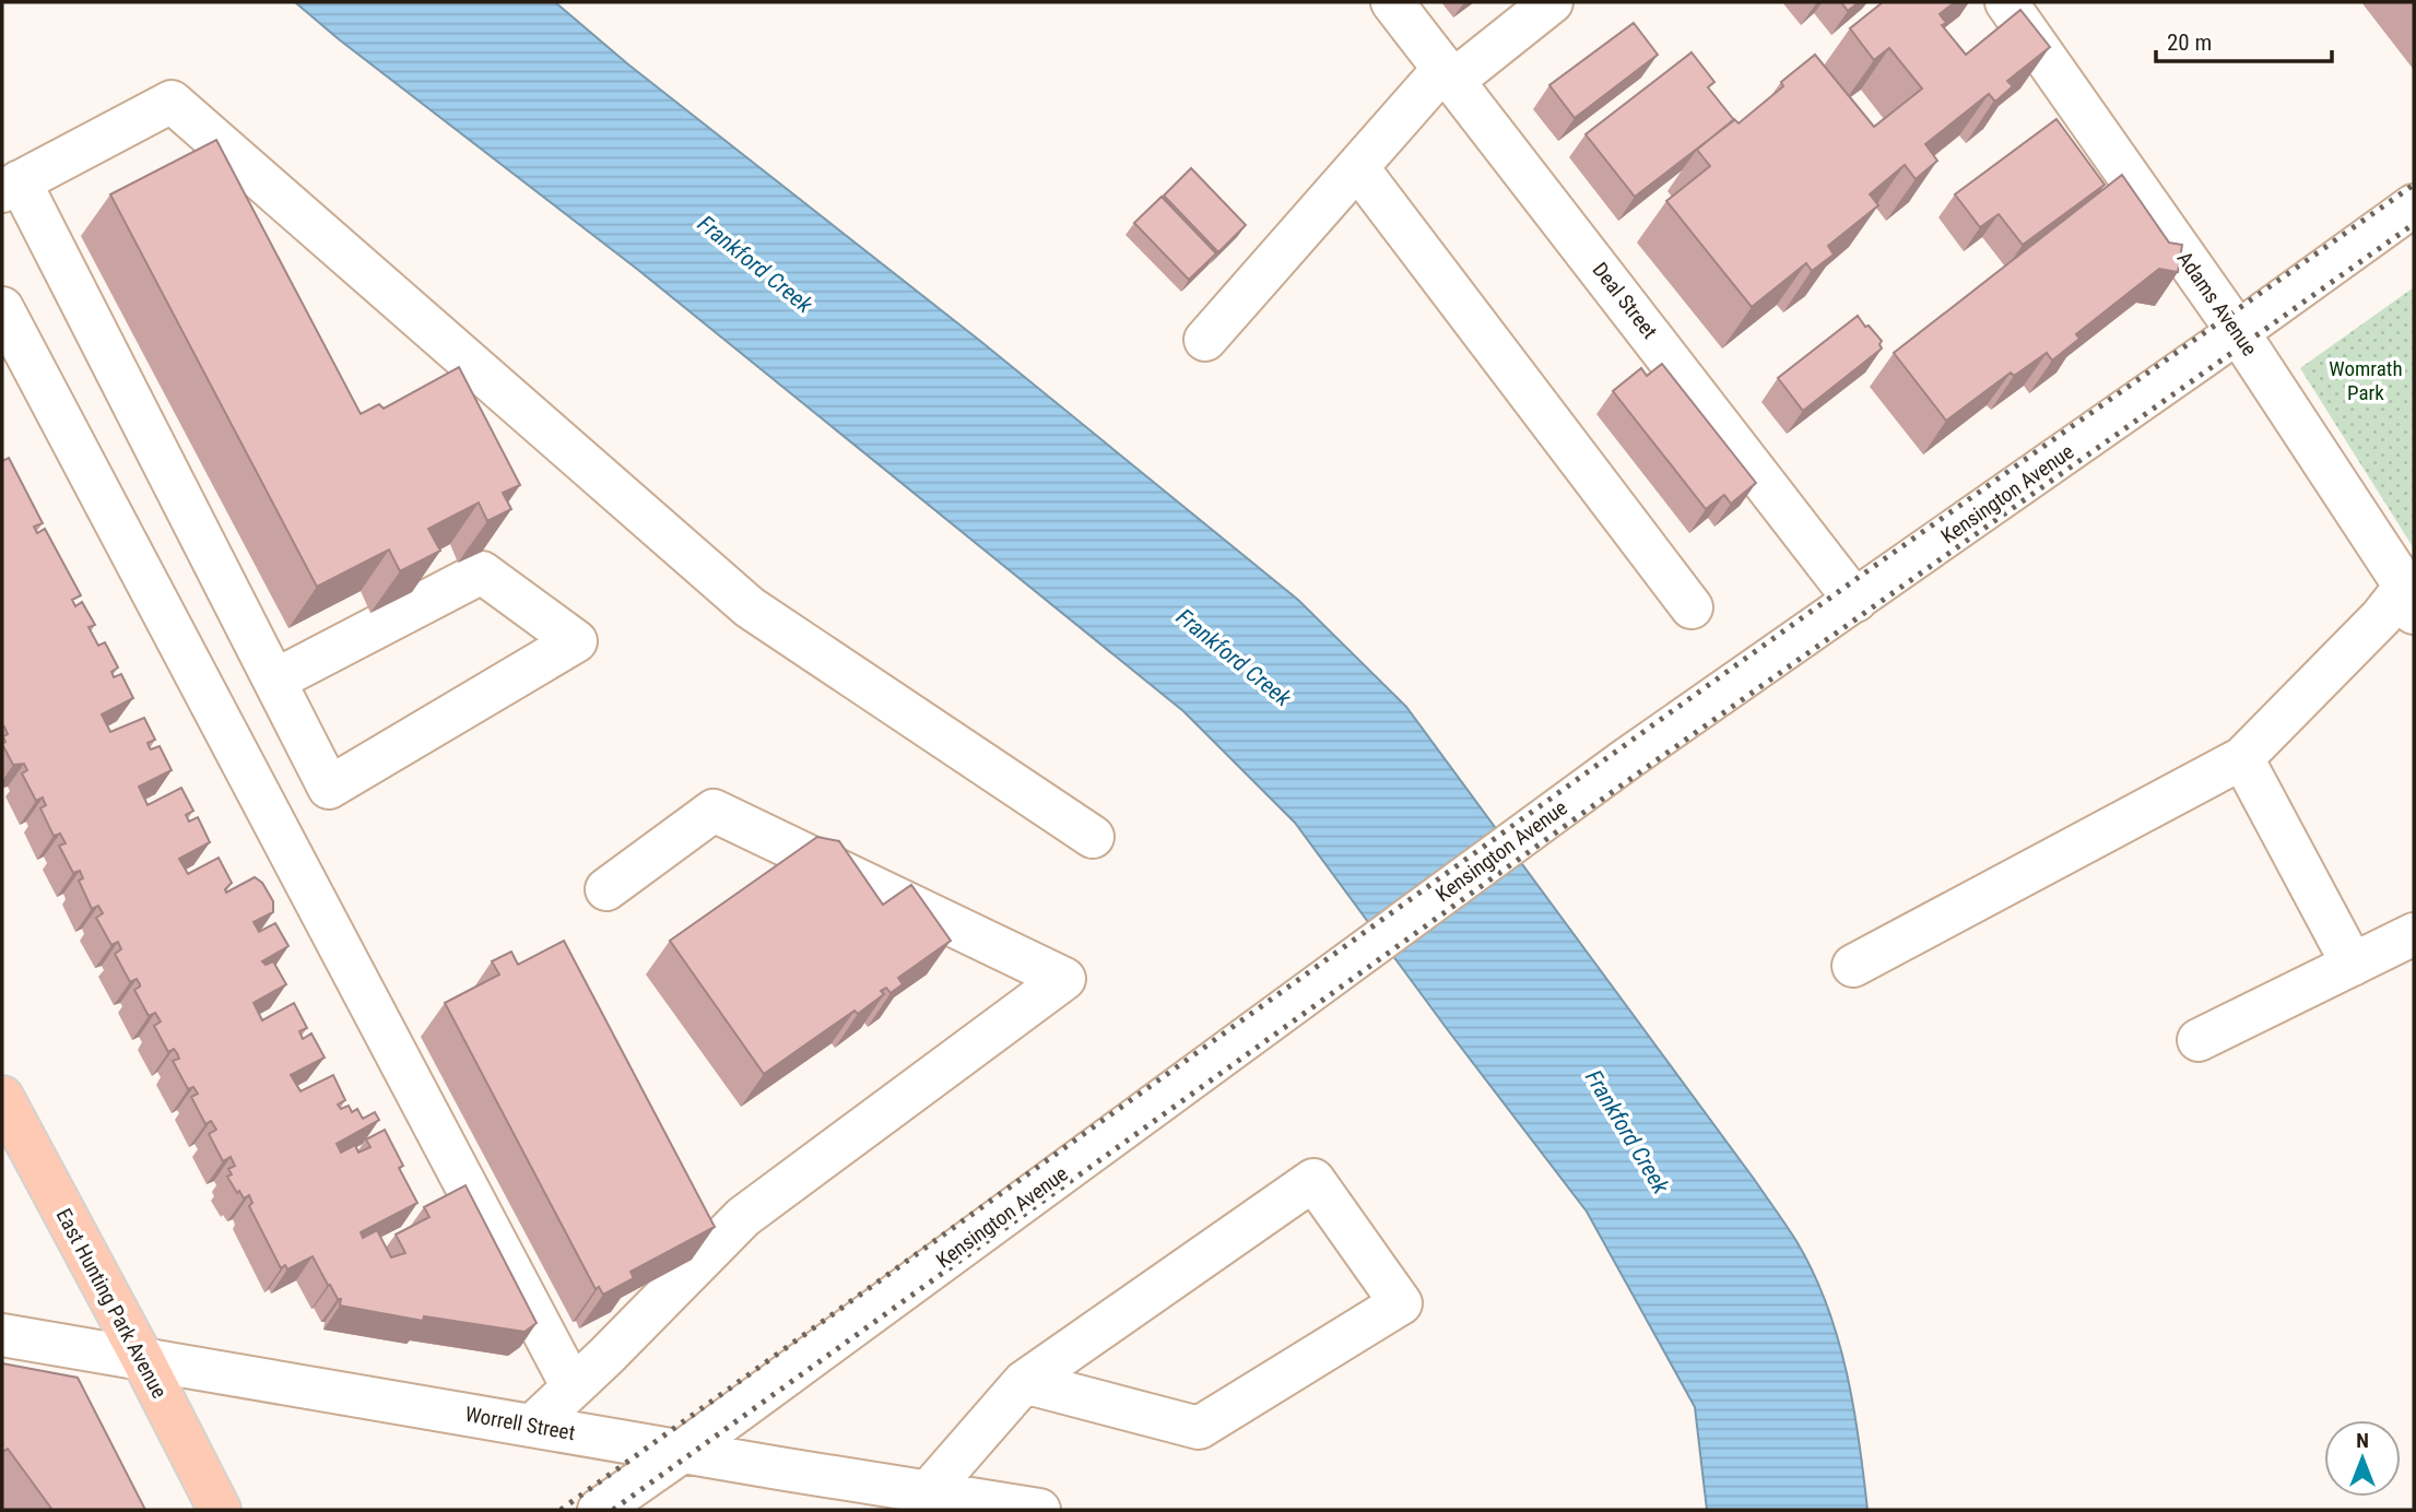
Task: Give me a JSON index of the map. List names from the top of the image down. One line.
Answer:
{"streets":{"main road":["East Hunting Park Avenue"],"street":["Deal Street","Adams Avenue","Kensington Avenue","Worrell Street"]},"crossings":[["Deal Street","Kensington Avenue"],["Adams Avenue","Kensington Avenue"],["Kensington Avenue","Worrell Street"],["East Hunting Park Avenue","Worrell Street"]],"water":["Frankford Creek"],"parks":["Womrath Park"],"scale_bar":"20 m","north":"top"}
